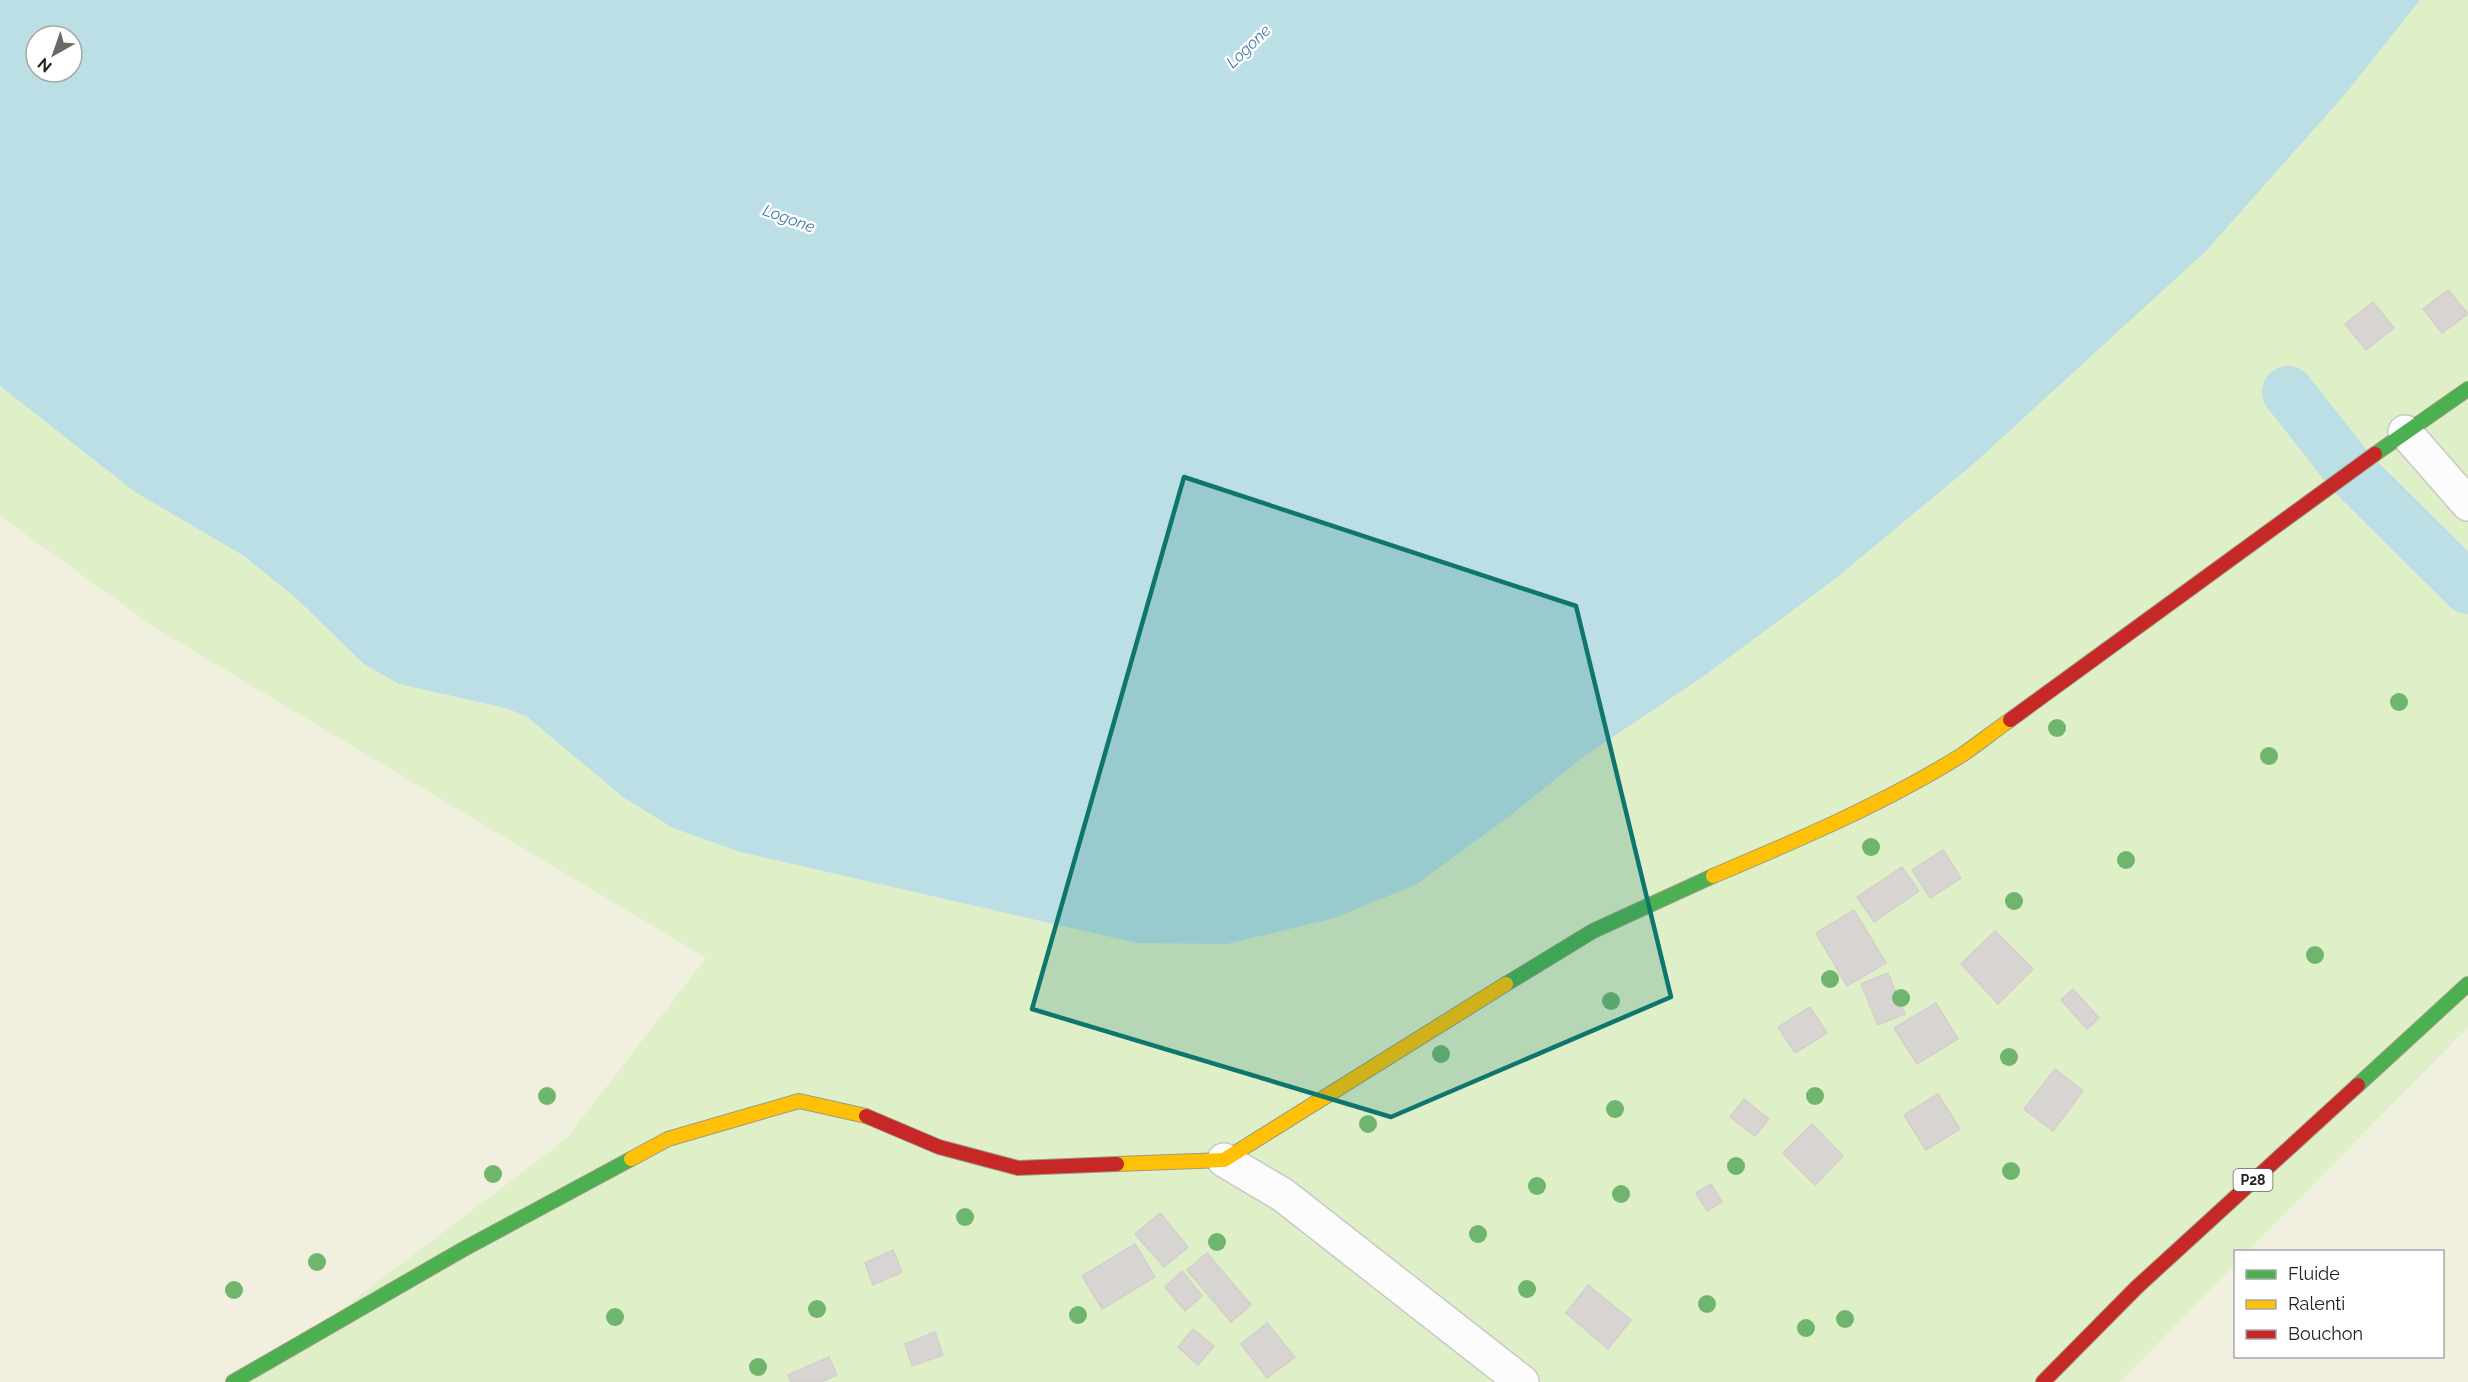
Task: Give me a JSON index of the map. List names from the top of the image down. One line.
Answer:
{"streets":{"street":["P28"]},"water":["Logone"],"legend":["Fluide","Ralenti","Bouchon"],"north":"bottom left"}
